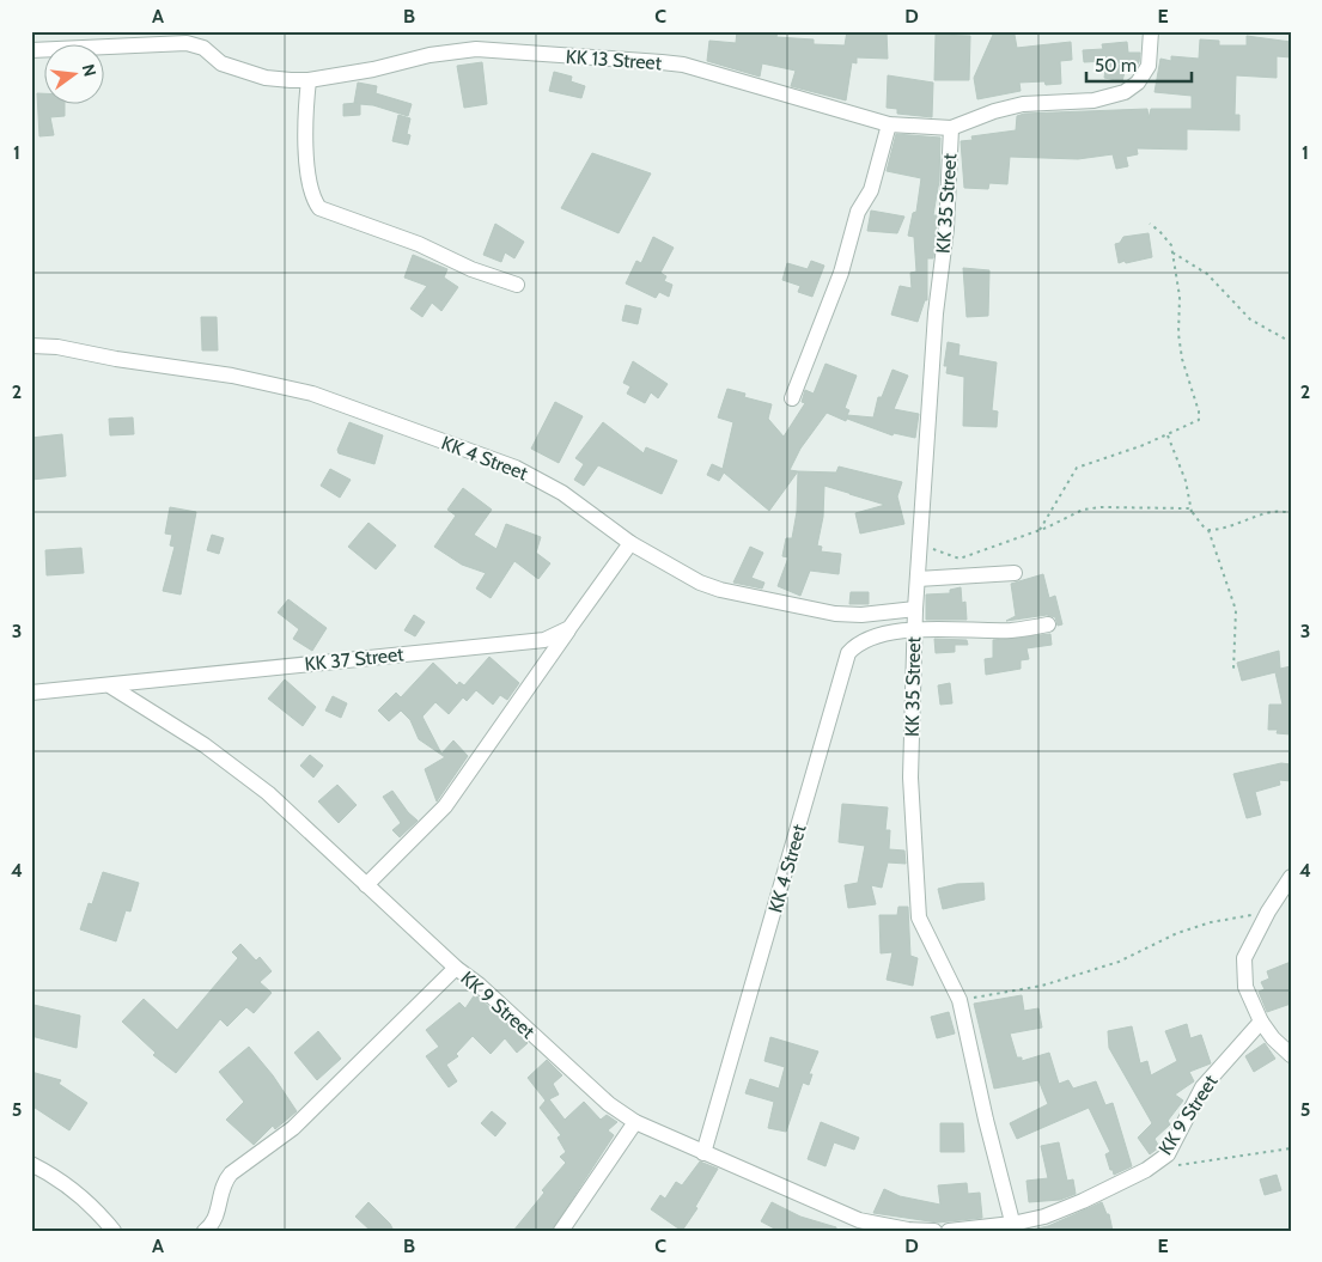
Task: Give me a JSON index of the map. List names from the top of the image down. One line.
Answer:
{"streets":{"street":["KK 13 Street","KK 35 Street","KK 4 Street","KK 37 Street","KK 9 Street"]},"crossings":[["KK 13 Street","KK 35 Street"],["KK 35 Street","KK 4 Street"],["KK 35 Street","KK 9 Street"],["KK 4 Street","KK 9 Street"],["KK 37 Street","KK 9 Street"]],"scale_bar":"50 m","north":"right","grid":{"columns":["A","B","C","D","E"],"rows":["1","2","3","4","5"]}}
